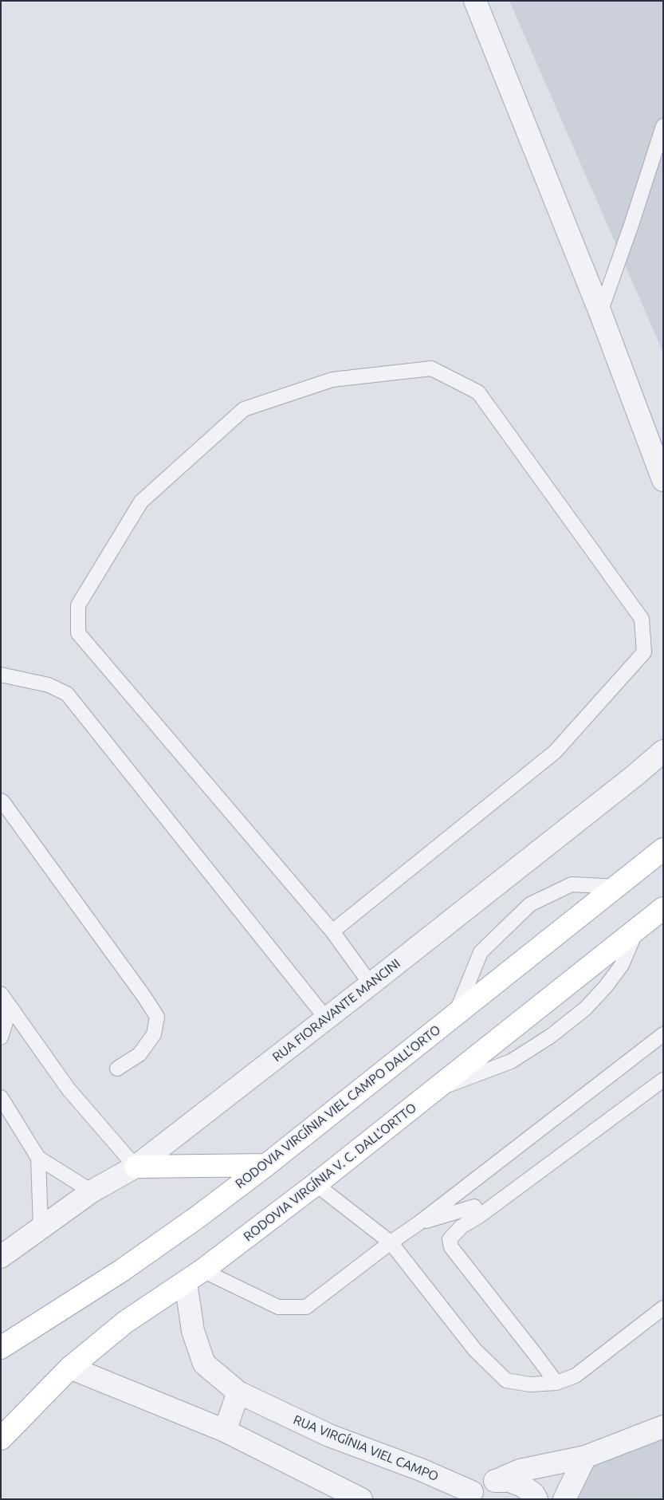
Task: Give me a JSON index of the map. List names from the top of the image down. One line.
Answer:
{"streets":{"main road":["RODOVIA VIRGÍNIA VIEL CAMPO DALL'ORTO","RODOVIA VIRGÍNIA V. C. DALL'ORTTO"],"street":["RUA FIORAVANTE MANCINI","RUA VIRGÍNIA VIEL CAMPO"]},"crossings":[["RODOVIA VIRGÍNIA V. C. DALL'ORTTO","RUA VIRGÍNIA VIEL CAMPO"]]}
